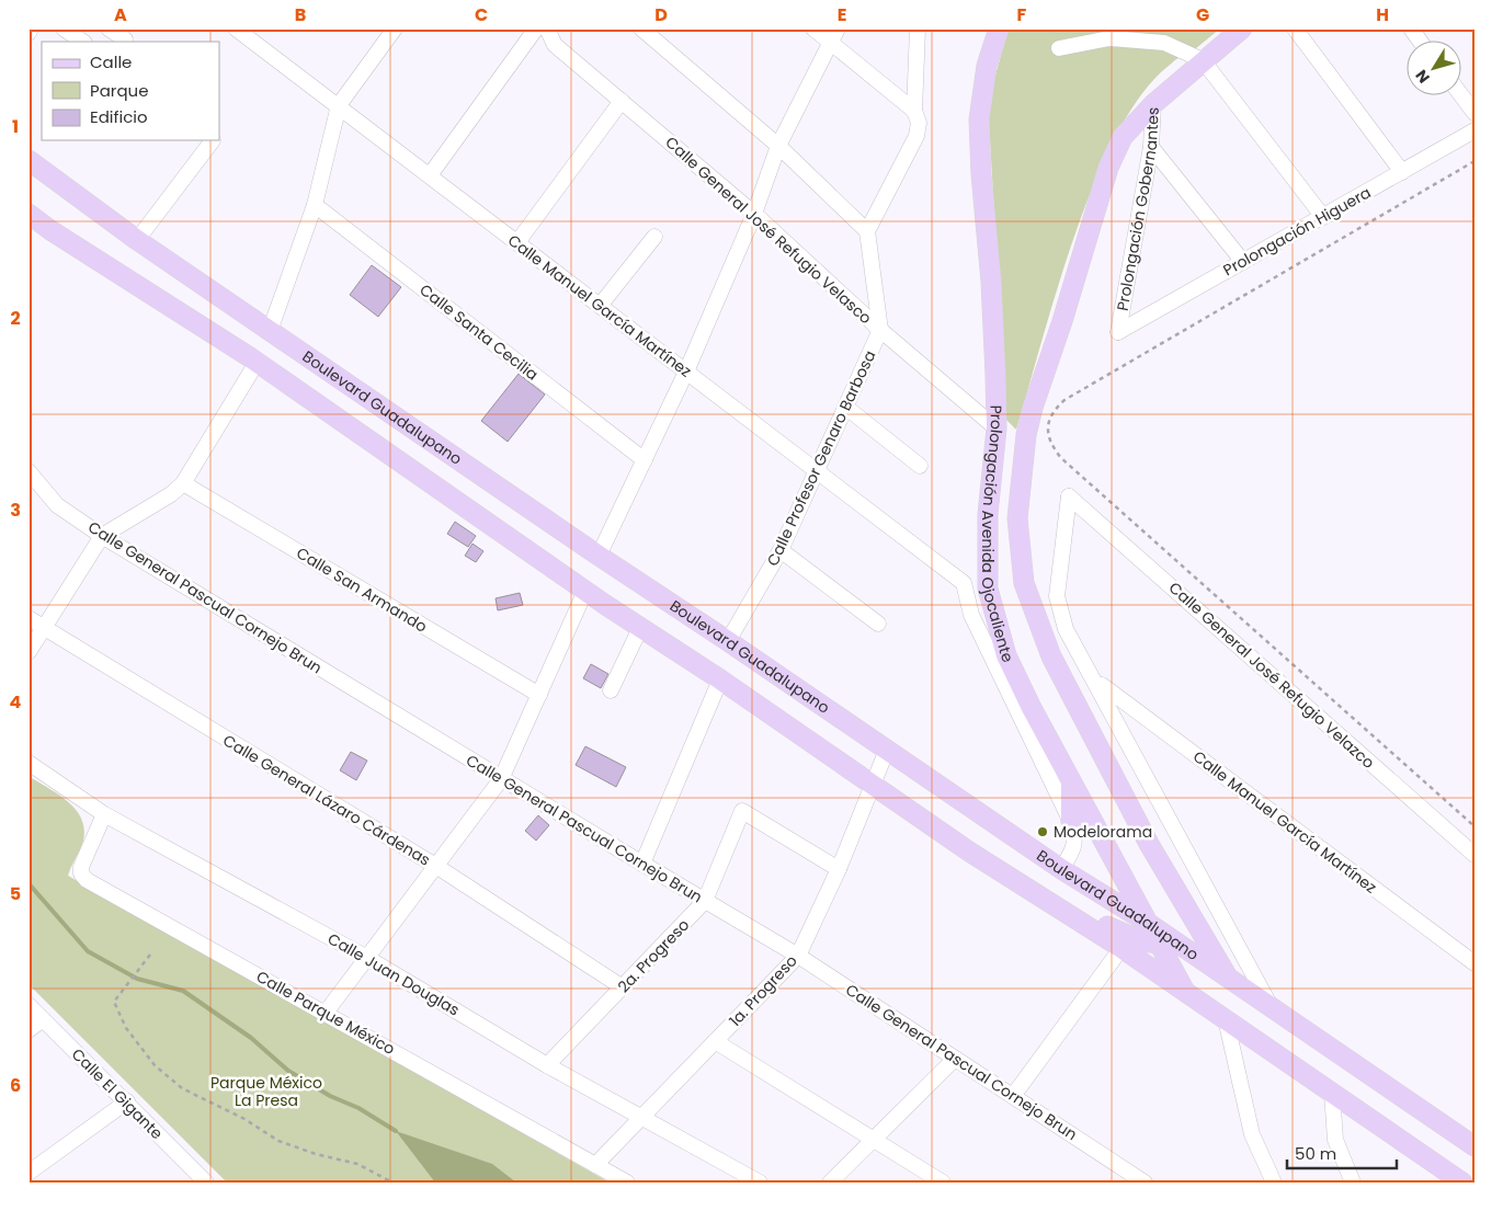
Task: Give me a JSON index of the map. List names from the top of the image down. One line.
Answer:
{"streets":{"main road":["Prolongación Gobernantes","Boulevard Guadalupano","Prolongación Avenida Ojocaliente"],"street":["Calle General José Refugio Velasco","Prolongación Higuera","Calle Manuel García Martínez","Calle Santa Cecilia","Calle Profesor Genaro Barbosa","Calle San Armando","Calle General Pascual Cornejo Brun","Calle General José Refugio Velazco","Calle General Lázaro Cárdenas","2a. Progreso","Calle Juan Douglas","1a. Progreso","Calle Parque México","Calle El Gigante"]},"crossings":[["Prolongación Gobernantes","Prolongación Higuera"],["Prolongación Gobernantes","Prolongación Avenida Ojocaliente"],["Calle General José Refugio Velasco","Calle Profesor Genaro Barbosa"],["Calle General José Refugio Velasco","Prolongación Avenida Ojocaliente"],["Calle Manuel García Martínez","Calle Profesor Genaro Barbosa"],["Boulevard Guadalupano","Calle Profesor Genaro Barbosa"],["Boulevard Guadalupano","Prolongación Avenida Ojocaliente"],["Boulevard Guadalupano","1a. Progreso"],["Calle General Pascual Cornejo Brun","2a. Progreso"],["Calle General Pascual Cornejo Brun","1a. Progreso"],["Calle General Lázaro Cárdenas","2a. Progreso"],["2a. Progreso","Calle Juan Douglas"],["2a. Progreso","1a. Progreso"],["Calle Juan Douglas","1a. Progreso"],["Calle Juan Douglas","Calle Parque México"],["1a. Progreso","Calle Parque México"]],"parks":["Parque México La Presa"],"places":["Modelorama"],"legend":["Calle","Parque","Edificio"],"scale_bar":"50 m","north":"bottom left","grid":{"columns":["A","B","C","D","E","F","G","H"],"rows":["1","2","3","4","5","6"]}}
